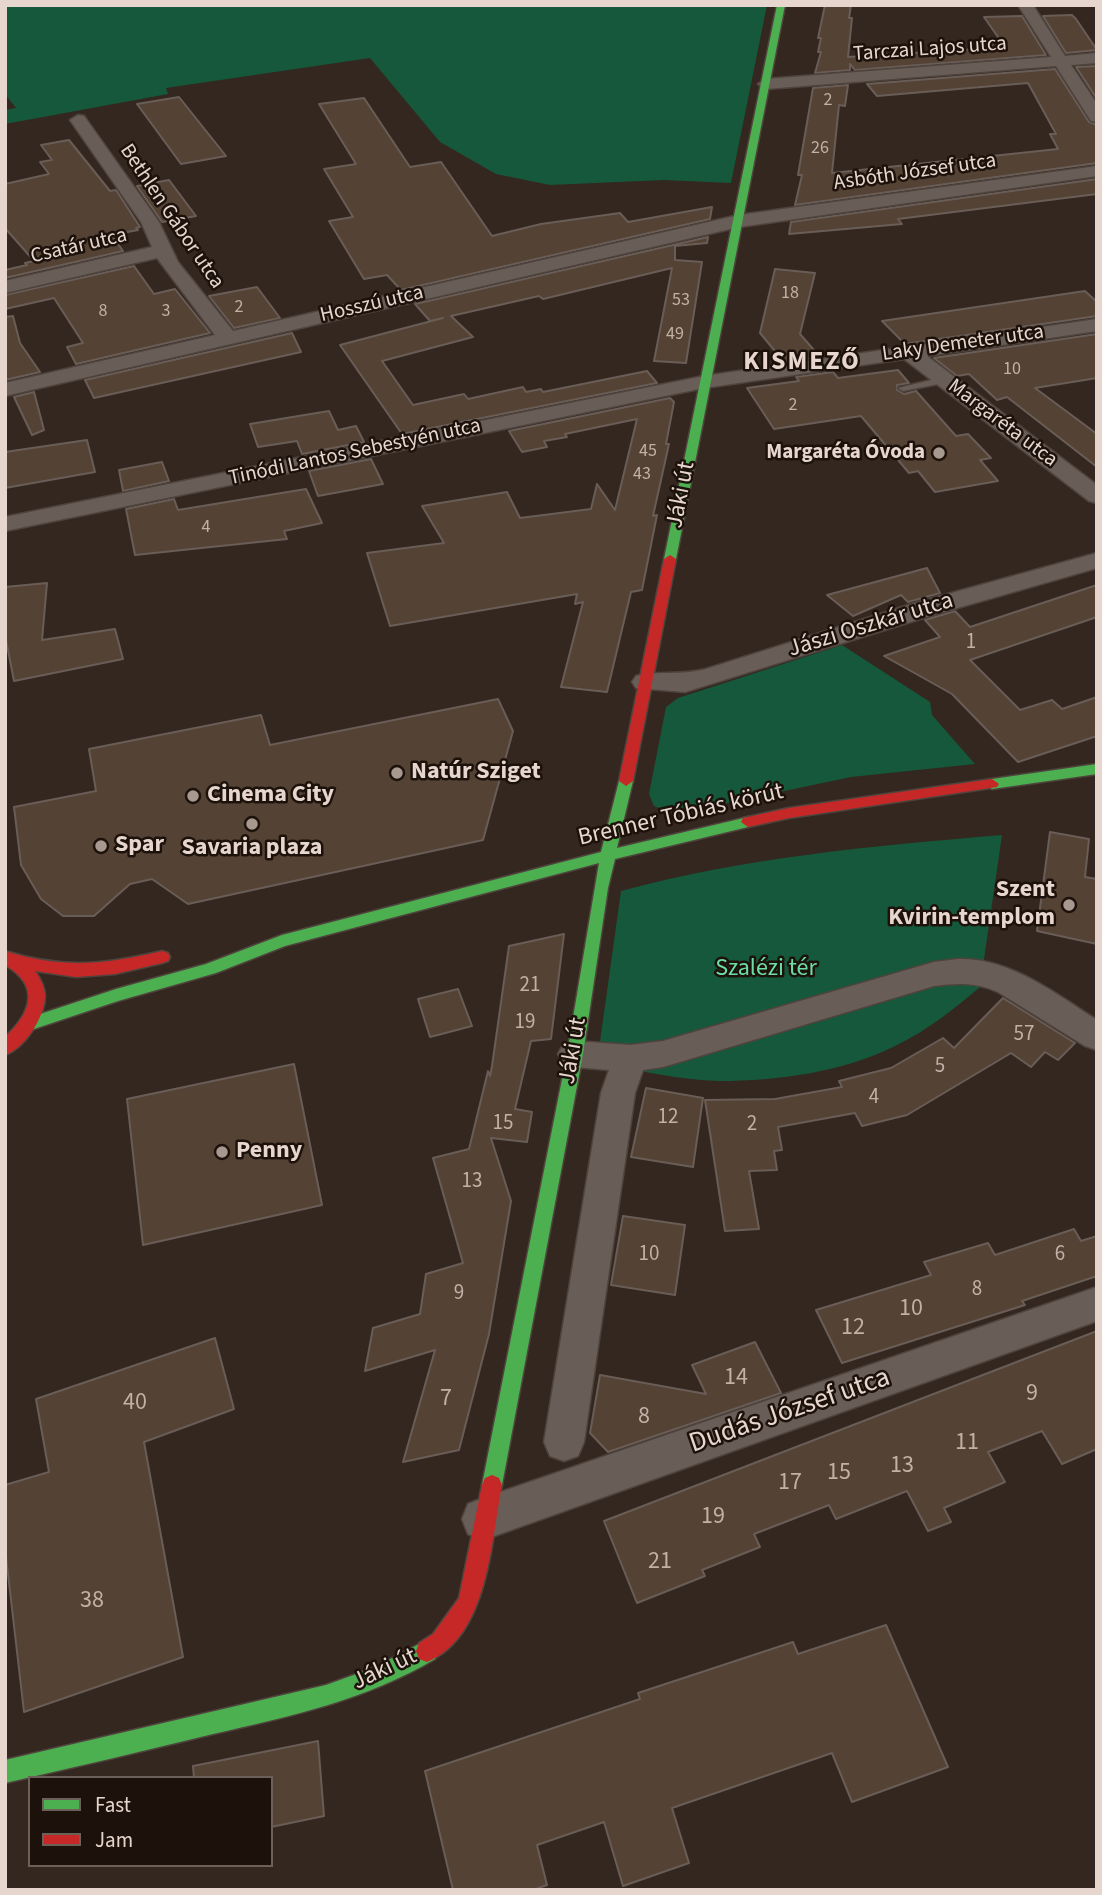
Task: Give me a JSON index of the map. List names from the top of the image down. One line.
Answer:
{"streets":{"street":["Tarczai Lajos utca","Asbóth József utca","Bethlen Gábor utca","Csatár utca","Hosszú utca","Laky Demeter utca","Margaréta utca","Tinódi Lantos Sebestyén utca","Jáki út","Jászi Oszkár utca","Brenner Tóbiás körút","Dudás József utca"]},"crossings":[["Tarczai Lajos utca","Jáki út"],["Asbóth József utca","Hosszú utca"],["Asbóth József utca","Jáki út"],["Bethlen Gábor utca","Csatár utca"],["Bethlen Gábor utca","Hosszú utca"],["Hosszú utca","Jáki út"],["Laky Demeter utca","Margaréta utca"],["Laky Demeter utca","Tinódi Lantos Sebestyén utca"],["Laky Demeter utca","Jáki út"],["Tinódi Lantos Sebestyén utca","Jáki út"],["Jáki út","Jászi Oszkár utca"],["Jáki út","Brenner Tóbiás körút"],["Jáki út","Dudás József utca"]],"districts":["KISMEZŐ"],"parks":["Szalézi tér"],"places":["Margaréta Óvoda","Natúr Sziget","Cinema City","Savaria plaza","Spar","Szent Kvirin-templom","Penny"],"house_numbers":["2","26","18","53","2","8","3","49","10","2","45","43","4","1","21","19","57","5","4","12","15","2","13","10","6","8","9","10","12","14","9","7","40","8","11","13","15","17","19","21","38"],"legend":["Fast","Jam"]}
